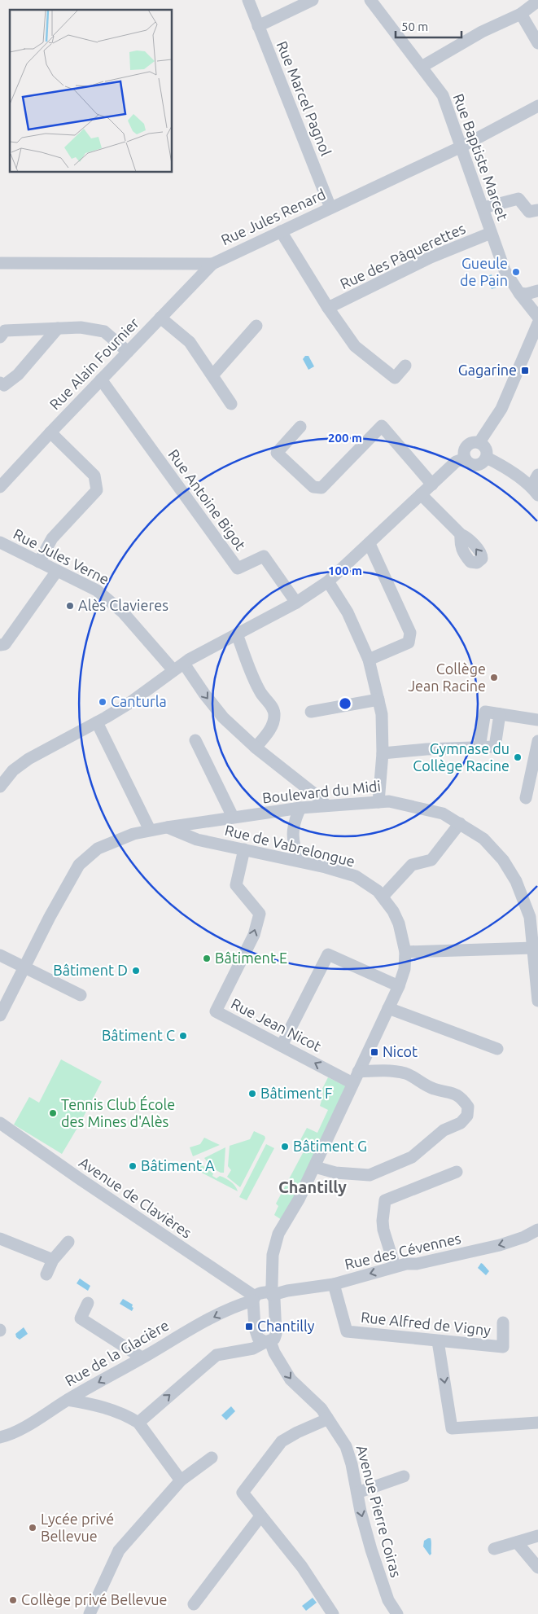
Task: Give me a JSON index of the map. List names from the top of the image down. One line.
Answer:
{"streets":{"street":["Rue Marcel Pagnol","Rue Baptiste Marcet","Rue Jules Renard","Rue des Pâquerettes","Rue Alain Fournier","Rue Antoine Bigot","Rue Jules Verne","Boulevard du Midi","Rue de Vabrelongue","Rue Jean Nicot","Avenue de Clavières","Rue des Cévennes","Rue Alfred de Vigny","Rue de la Glacière","Avenue Pierre Coiras"]},"crossings":[["Rue Marcel Pagnol","Rue Jules Renard"],["Rue Baptiste Marcet","Rue Jules Renard"],["Rue Baptiste Marcet","Rue des Pâquerettes"],["Rue Jules Renard","Rue Alain Fournier"],["Rue Alain Fournier","Rue Antoine Bigot"],["Rue Jules Verne","Boulevard du Midi"],["Boulevard du Midi","Rue de Vabrelongue"],["Rue de Vabrelongue","Rue Jean Nicot"],["Rue de Vabrelongue","Rue des Cévennes"],["Rue de Vabrelongue","Avenue Pierre Coiras"],["Avenue de Clavières","Rue des Cévennes"],["Avenue de Clavières","Rue de la Glacière"],["Avenue de Clavières","Avenue Pierre Coiras"],["Rue des Cévennes","Rue Alfred de Vigny"],["Rue des Cévennes","Rue de la Glacière"],["Rue des Cévennes","Avenue Pierre Coiras"],["Rue de la Glacière","Avenue Pierre Coiras"]],"one_way":["Rue des Cévennes"],"districts":["Chantilly"],"places":{"other":["Gueule de Pain","Alès Clavieres","Collège Jean Racine","Canturla","Gymnase du Collège Racine","Bâtiment E","Bâtiment D","Bâtiment C","Bâtiment F","Tennis Club École des Mines d'Alès","Bâtiment G","Bâtiment A","Lycée privé Bellevue","Collège privé Bellevue"],"transit":["Gagarine","Nicot","Chantilly"]},"scale_bar":"50 m","rings":["200 m","100 m"]}
